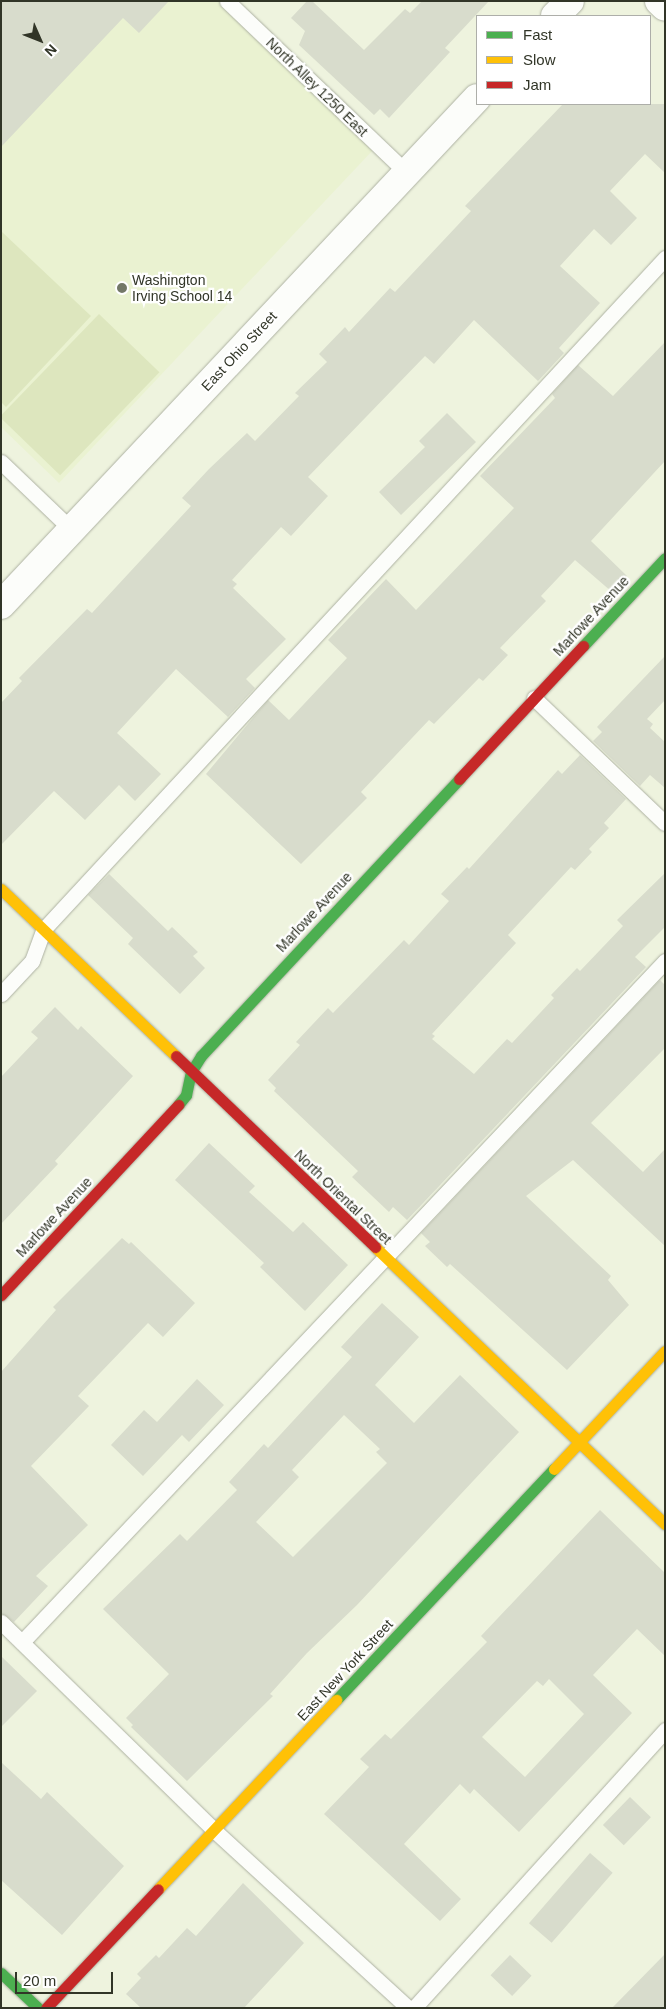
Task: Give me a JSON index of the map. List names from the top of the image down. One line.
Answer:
{"streets":{"street":["East Ohio Street","Marlowe Avenue","North Oriental Street","East New York Street"],"lane":["North Alley 1250 East"]},"crossings":[["North Alley 1250 East","East Ohio Street"],["Marlowe Avenue","North Oriental Street"],["North Oriental Street","East New York Street"]],"places":["Washington Irving School 14"],"legend":["Fast","Slow","Jam"],"scale_bar":"20 m","north":"bottom right"}
